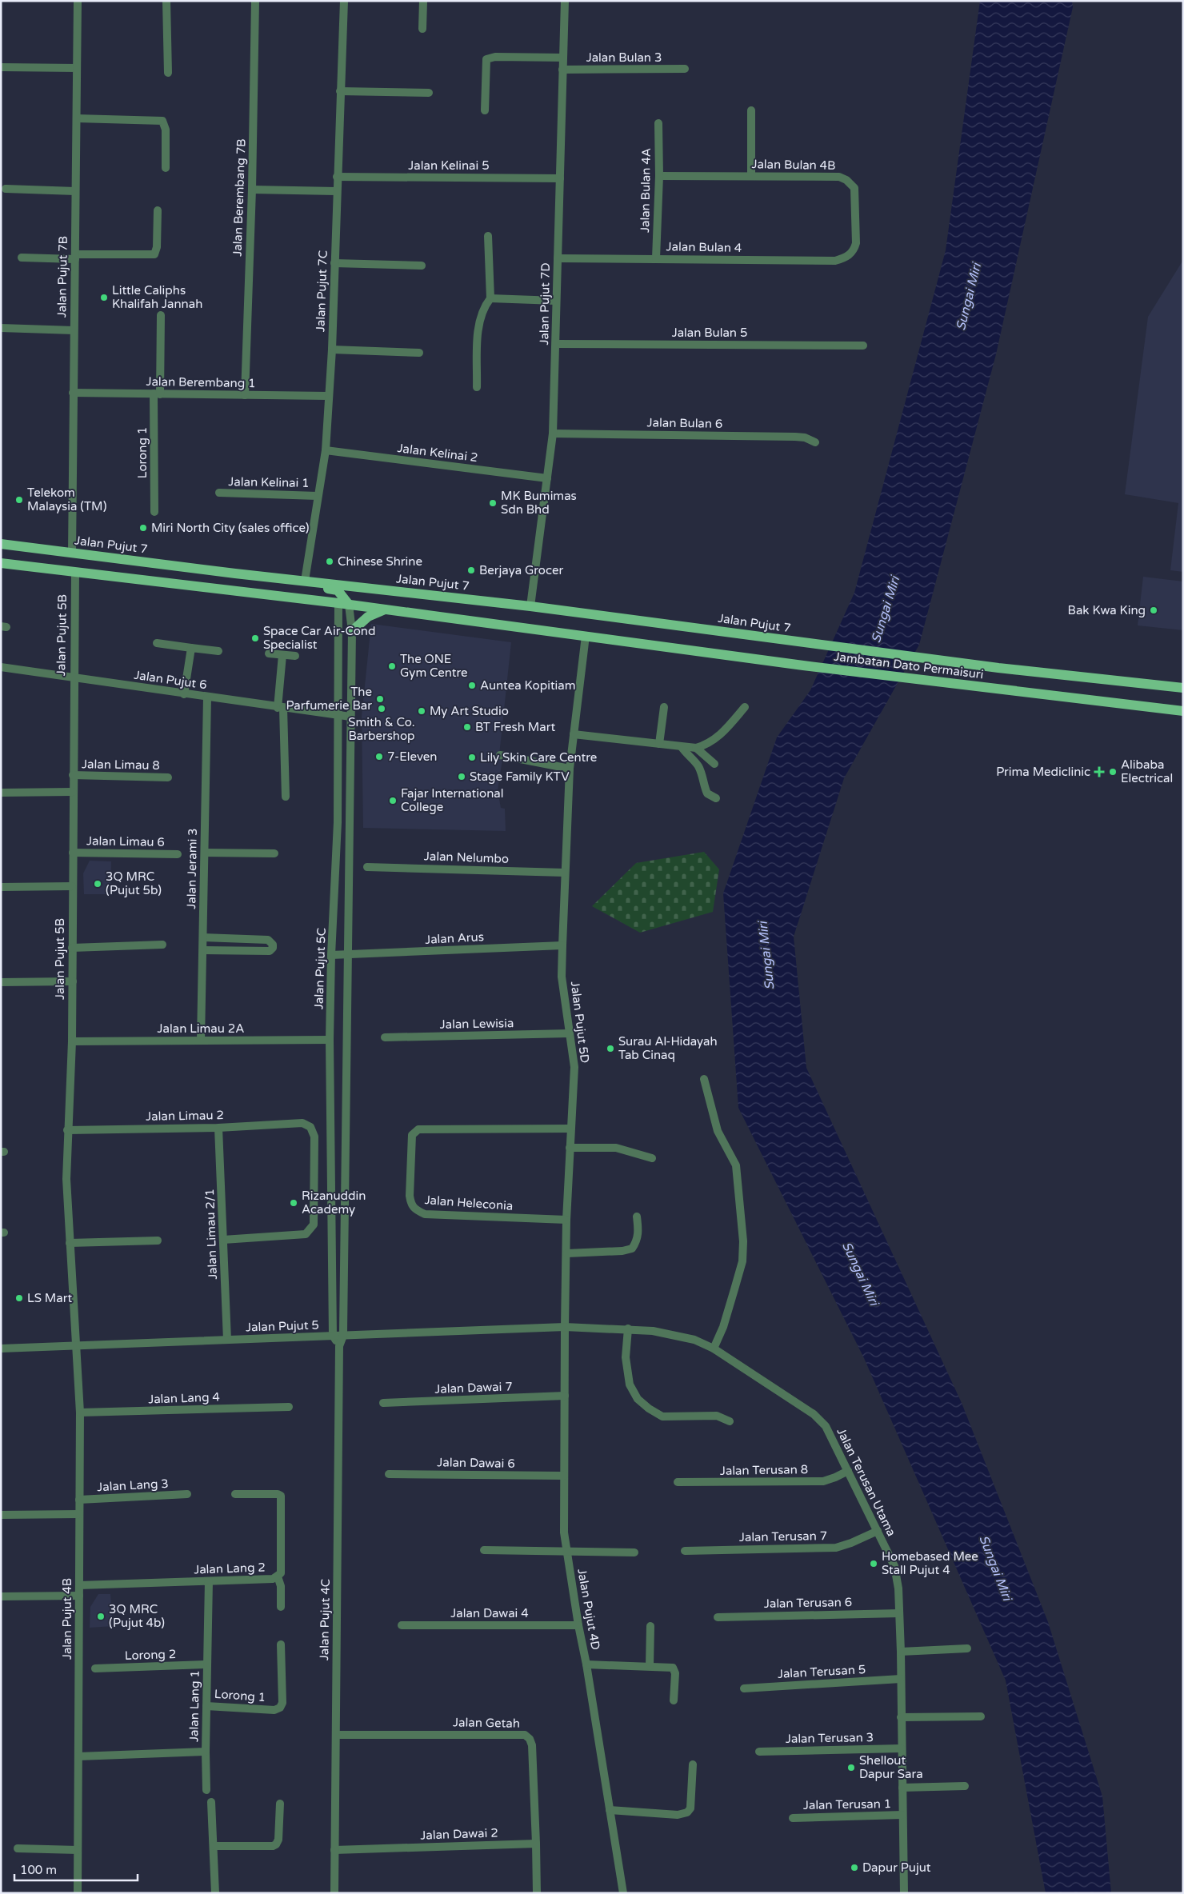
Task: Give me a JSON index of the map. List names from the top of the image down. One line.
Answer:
{"streets":{"main road":["Jalan Pujut 7","Jambatan Dato Permaisuri"],"street":["Jalan Bulan 3","Jalan Bulan 4B","Jalan Kelinai 5","Jalan Bulan 4A","Jalan Berembang 7B","Jalan Bulan 4","Jalan Pujut 7B","Jalan Pujut 7C","Jalan Pujut 7D","Jalan Bulan 5","Jalan Berembang 1","Jalan Bulan 6","Lorong 1","Jalan Kelinai 2","Jalan Kelinai 1","Jalan Pujut 5B","Jalan Pujut 6","Jalan Limau 8","Jalan Limau 6","Jalan Nelumbo","Jalan Jerami 3","Jalan Arus","Jalan Pujut 5C","Jalan Pujut 5D","Jalan Lewisia","Jalan Limau 2A","Jalan Limau 2","Jalan Heleconia","Jalan Limau 2/1","Jalan Pujut 5","Jalan Dawai 7","Jalan Lang 4","Jalan Dawai 6","Jalan Terusan 8","Jalan Terusan Utama","Jalan Lang 3","Jalan Terusan 7","Jalan Lang 2","Jalan Terusan 6","Jalan Pujut 4D","Jalan Dawai 4","Jalan Pujut 4B","Jalan Pujut 4C","Lorong 2","Jalan Terusan 5","Jalan Lang 1","Jalan Getah","Jalan Terusan 3","Jalan Terusan 1","Jalan Dawai 2"]},"crossings":[["Jalan Bulan 3","Jalan Pujut 7D"],["Jalan Bulan 4B","Jalan Bulan 4A"],["Jalan Bulan 4B","Jalan Bulan 4"],["Jalan Kelinai 5","Jalan Pujut 7C"],["Jalan Kelinai 5","Jalan Pujut 7D"],["Jalan Bulan 4A","Jalan Bulan 4"],["Jalan Berembang 7B","Jalan Berembang 1"],["Jalan Bulan 4","Jalan Pujut 7D"],["Jalan Pujut 7B","Jalan Berembang 1"],["Jalan Pujut 7B","Jalan Pujut 7"],["Jalan Pujut 7C","Jalan Berembang 1"],["Jalan Pujut 7C","Jalan Kelinai 2"],["Jalan Pujut 7C","Jalan Kelinai 1"],["Jalan Pujut 7C","Jalan Pujut 7"],["Jalan Pujut 7D","Jalan Bulan 5"],["Jalan Pujut 7D","Jalan Bulan 6"],["Jalan Pujut 7D","Jalan Kelinai 2"],["Jalan Pujut 7D","Jalan Pujut 7"],["Jalan Berembang 1","Lorong 1"],["Lorong 1","Jalan Lang 1"],["Jalan Pujut 7","Jambatan Dato Permaisuri"],["Jalan Pujut 5B","Jalan Pujut 6"],["Jalan Pujut 5B","Jalan Limau 8"],["Jalan Pujut 5B","Jalan Limau 6"],["Jalan Pujut 5B","Jalan Limau 2A"],["Jalan Pujut 5B","Jalan Limau 2"],["Jalan Pujut 5B","Jalan Pujut 5"],["Jalan Pujut 5B","Jalan Pujut 4B"],["Jambatan Dato Permaisuri","Jalan Pujut 5D"],["Jalan Pujut 6","Jalan Jerami 3"],["Jalan Pujut 6","Jalan Pujut 5C"],["Jalan Nelumbo","Jalan Pujut 5D"],["Jalan Jerami 3","Jalan Limau 2A"],["Jalan Arus","Jalan Pujut 5C"],["Jalan Arus","Jalan Pujut 5D"],["Jalan Pujut 5C","Jalan Limau 2A"],["Jalan Pujut 5C","Jalan Pujut 5"],["Jalan Pujut 5D","Jalan Lewisia"],["Jalan Pujut 5D","Jalan Heleconia"],["Jalan Pujut 5D","Jalan Pujut 5"],["Jalan Pujut 5D","Jalan Terusan Utama"],["Jalan Pujut 5D","Jalan Pujut 4D"],["Jalan Limau 2","Jalan Limau 2/1"],["Jalan Limau 2/1","Jalan Pujut 5"],["Jalan Pujut 5","Jalan Terusan Utama"],["Jalan Pujut 5","Jalan Pujut 4D"],["Jalan Pujut 5","Jalan Pujut 4B"],["Jalan Dawai 7","Jalan Pujut 4D"],["Jalan Lang 4","Jalan Pujut 4B"],["Jalan Dawai 6","Jalan Pujut 4D"],["Jalan Terusan 8","Jalan Terusan Utama"],["Jalan Terusan Utama","Jalan Terusan 7"],["Jalan Terusan Utama","Jalan Terusan 6"],["Jalan Terusan Utama","Jalan Pujut 4D"],["Jalan Terusan Utama","Jalan Terusan 5"],["Jalan Terusan Utama","Jalan Terusan 3"],["Jalan Terusan Utama","Jalan Terusan 1"],["Jalan Lang 3","Jalan Pujut 4B"],["Jalan Lang 2","Jalan Pujut 4B"],["Jalan Lang 2","Jalan Lang 1"],["Jalan Pujut 4D","Jalan Dawai 4"],["Jalan Pujut 4B","Jalan Lang 1"],["Jalan Pujut 4C","Jalan Getah"],["Jalan Pujut 4C","Jalan Dawai 2"],["Lorong 2","Jalan Lang 1"],["Jalan Getah","Jalan Dawai 2"]],"water":["Sungai Miri"],"places":{"other":["Little Caliphs Khalifah Jannah","Telekom Malaysia (TM)","MK Bumimas Sdn Bhd","Miri North City (sales office)","Chinese Shrine","Berjaya Grocer","Bak Kwa King","Space Car Air-Cond Specialist","The ONE Gym Centre","Auntea Kopitiam","The Parfumerie Bar","Smith & Co. Barbershop","My Art Studio","BT Fresh Mart","7-Eleven","Lily Skin Care Centre","Alibaba Electrical","Stage Family KTV","Fajar International College","3Q MRC (Pujut 5b)","Surau Al-Hidayah Tab Cinaq","Rizanuddin Academy","LS Mart","Homebased Mee Stall Pujut 4","3Q MRC (Pujut 4b)","Shellout Dapur Sara","Dapur Pujut"],"health":["Prima Mediclinic"]},"scale_bar":"100 m"}
